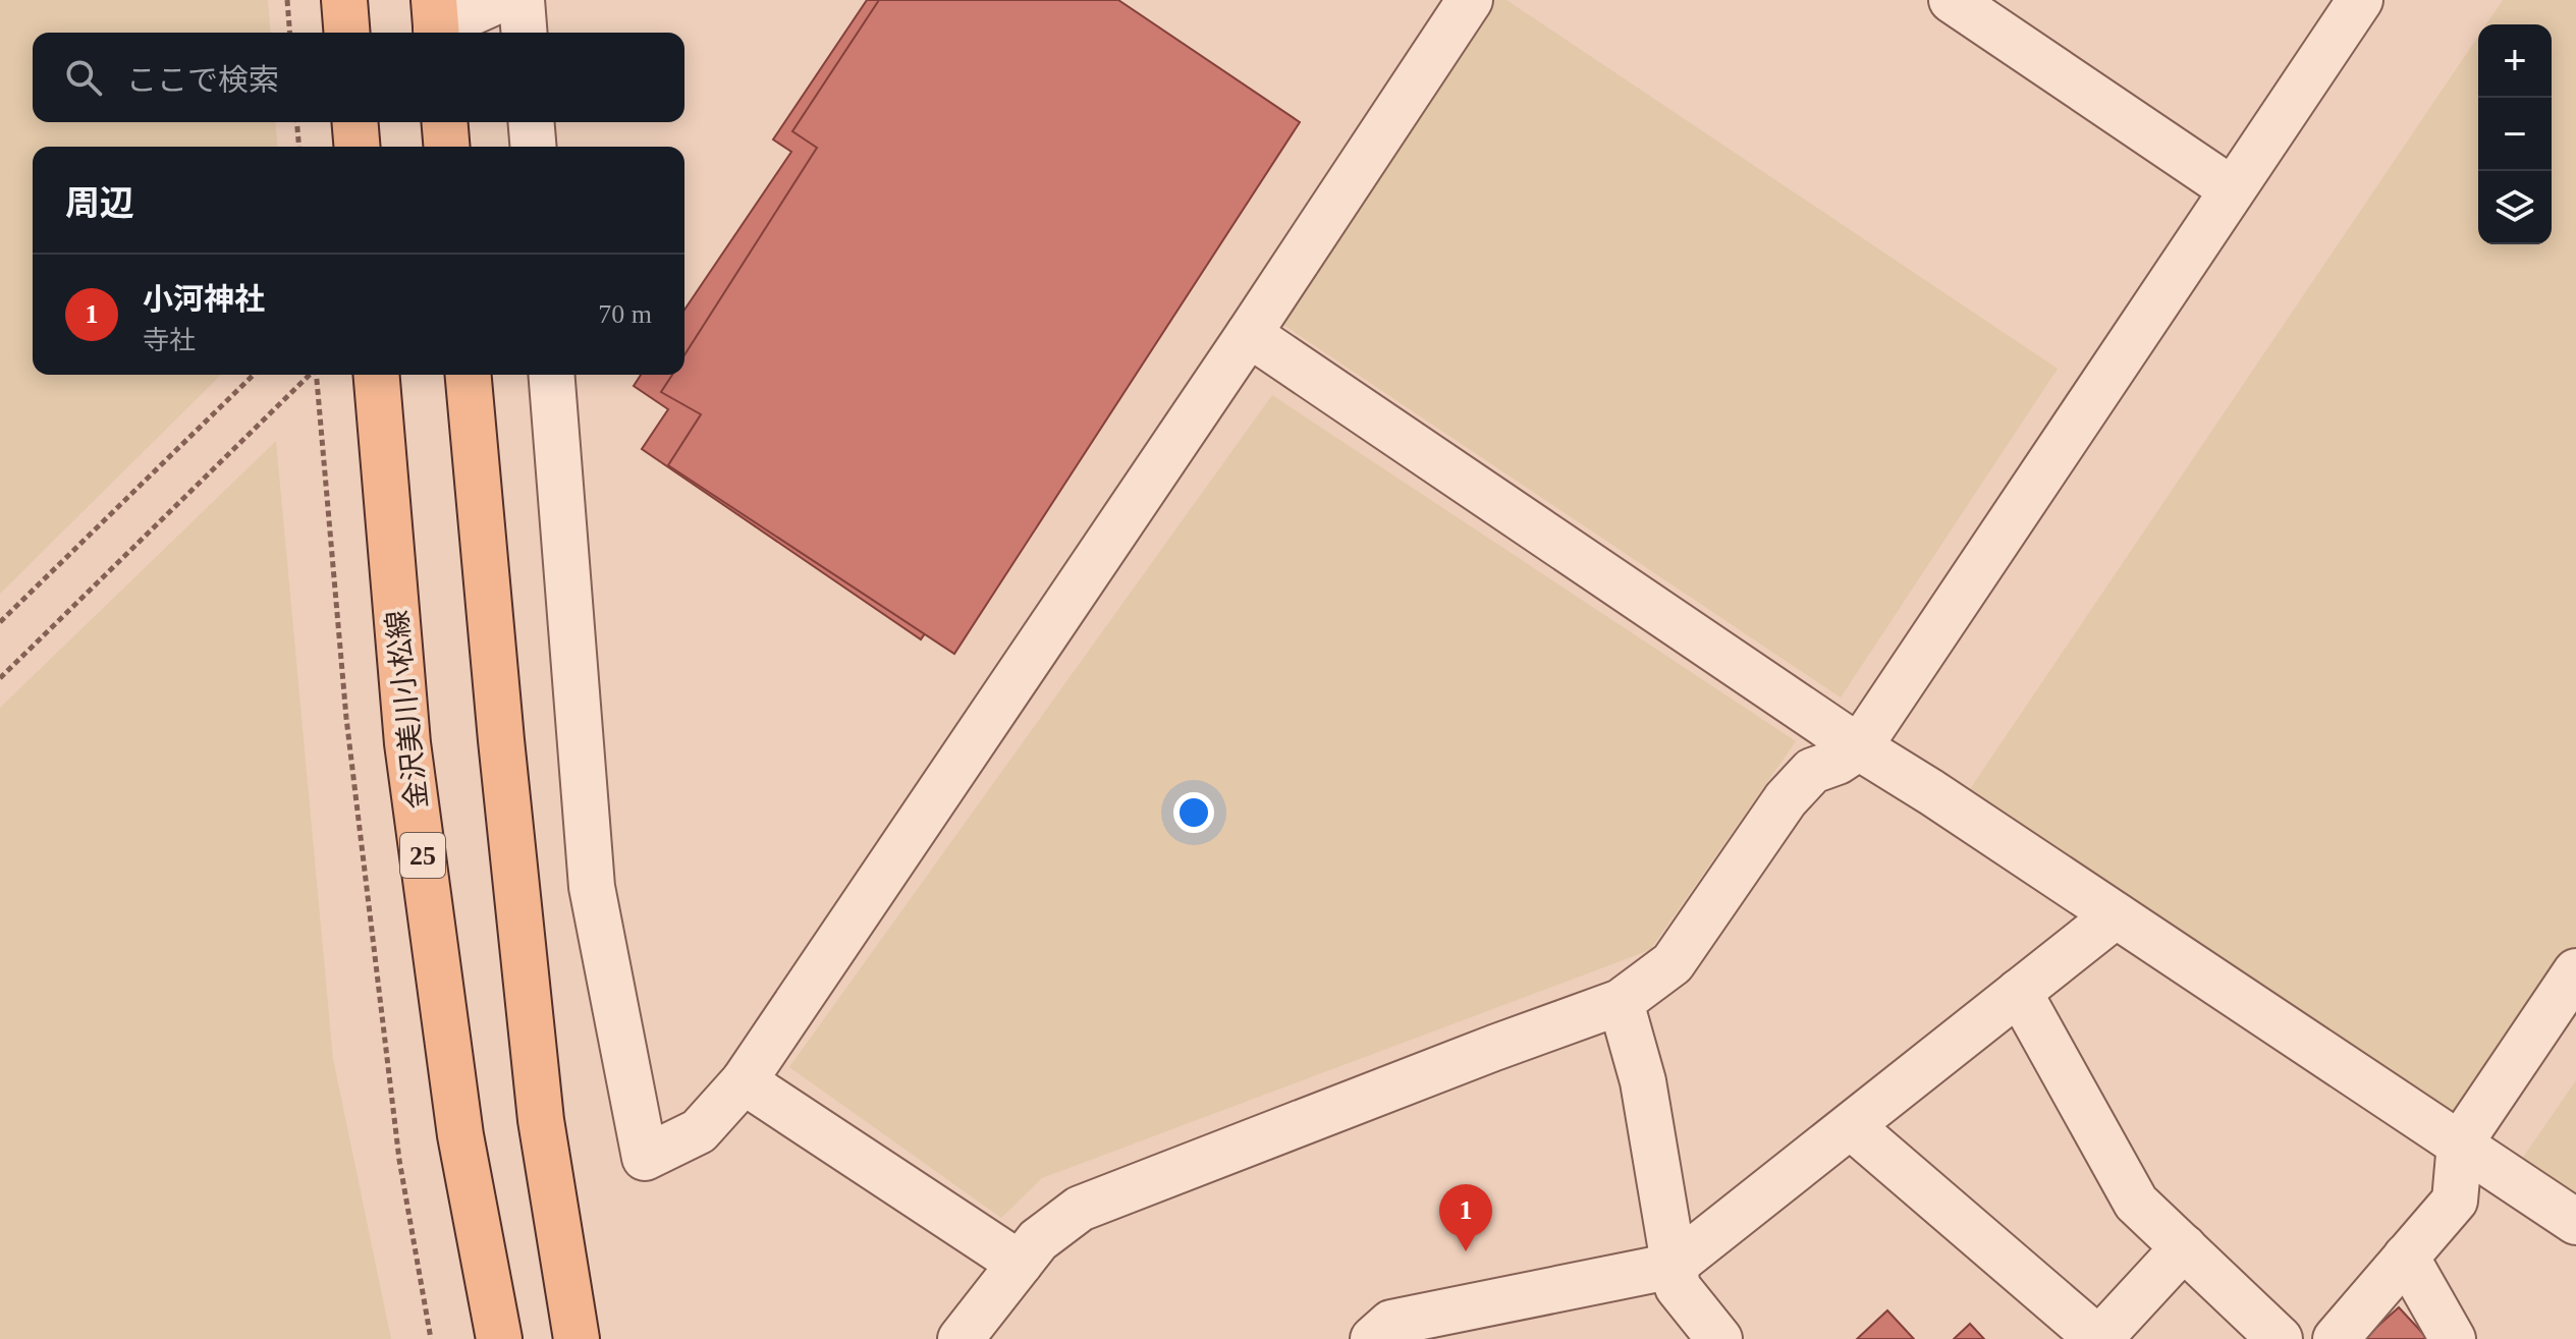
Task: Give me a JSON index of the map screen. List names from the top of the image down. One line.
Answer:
{"streets":{"main road":["金沢美川小松線","25"]},"page":{"map_buttons":["+","−"],"search":"ここで検索","heading":"周辺","list":[{"mark":"1","name":"小河神社","note":"寺社","value":"70 m"}],"pins":"1"}}
